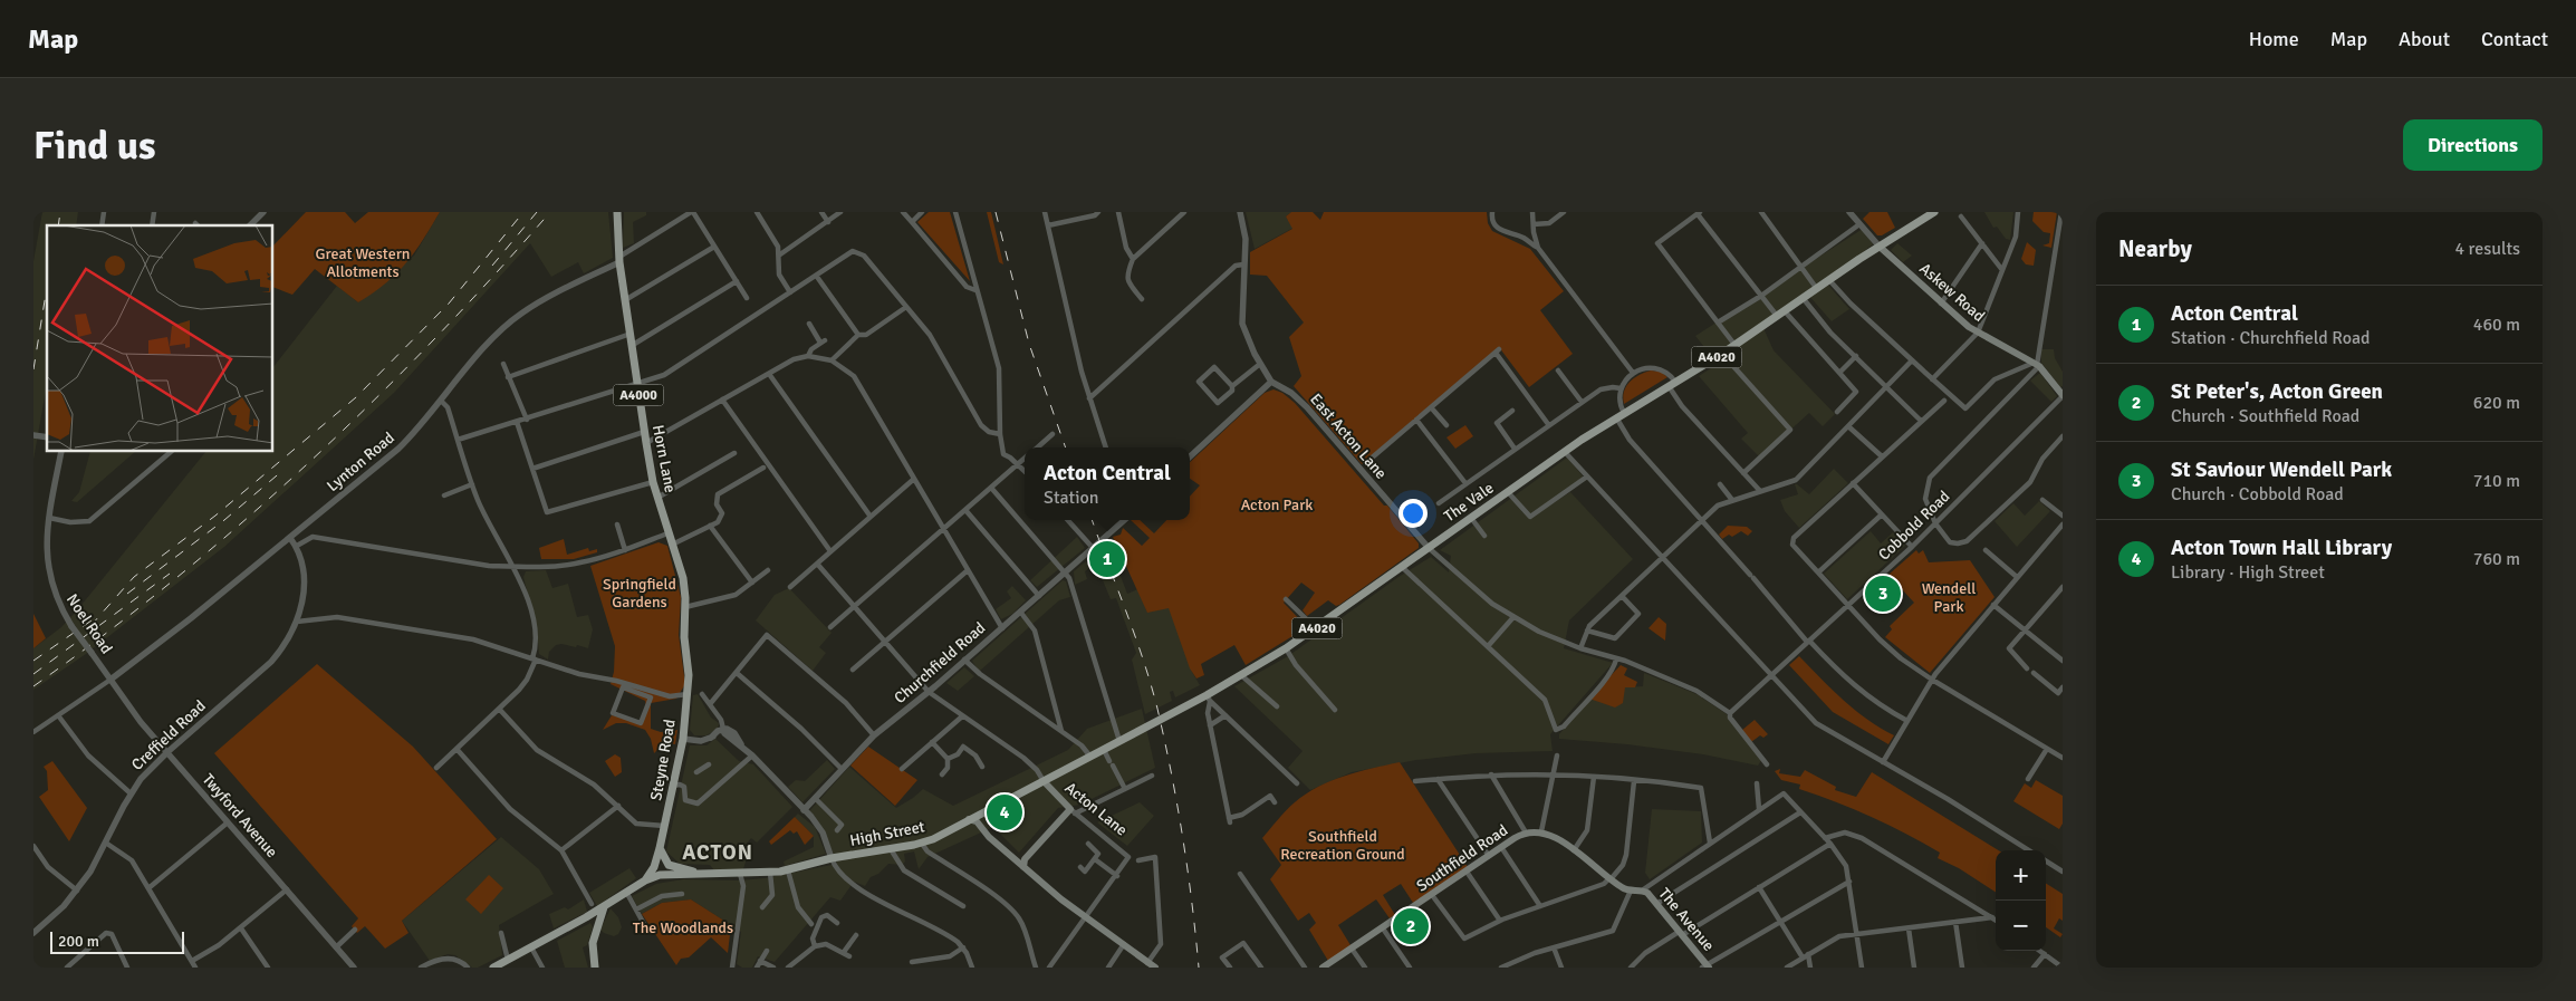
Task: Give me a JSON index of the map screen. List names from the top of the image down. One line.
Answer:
{"streets":{"main road":["Askew Road","A4020","A4000","Horn Lane","The Vale","Steyne Road","Acton Lane","High Street","Southfield Road","The Avenue"],"street":["East Acton Lane","Lynton Road","Cobbold Road","Noel Road","Churchfield Road","Creffield Road","Twyford Avenue"]},"crossings":[["Askew Road","A4020"],["Askew Road","Cobbold Road"],["A4020","The Vale"],["East Acton Lane","The Vale"],["Horn Lane","Lynton Road"],["Horn Lane","Steyne Road"],["Lynton Road","Noel Road"],["Lynton Road","Twyford Avenue"],["The Vale","High Street"],["Noel Road","Twyford Avenue"],["Creffield Road","Twyford Avenue"],["Steyne Road","High Street"],["Acton Lane","High Street"]],"districts":["ACTON"],"parks":["Great Western Allotments","Acton Park","Springfield Gardens","Wendell Park","Southfield Recreation Ground","The Woodlands"],"scale_bar":"200 m","page":{"header":"Map","nav":["Home","Map","About","Contact"],"buttons":"Directions","title":"Find us","heading":["Nearby","4 results"],"list":[{"mark":"1","name":"Acton Central","note":"Station · Churchfield Road","value":"460 m"},{"mark":"2","name":"St Peter's, Acton Green","note":"Church · Southfield Road","value":"620 m"},{"mark":"3","name":"St Saviour Wendell Park","note":"Church · Cobbold Road","value":"710 m"},{"mark":"4","name":"Acton Town Hall Library","note":"Library · High Street","value":"760 m"}],"popup":["Acton Central","Station"],"pins":["1","3","4","2"],"map_buttons":["+","−"],"scale":"200 m"}}
